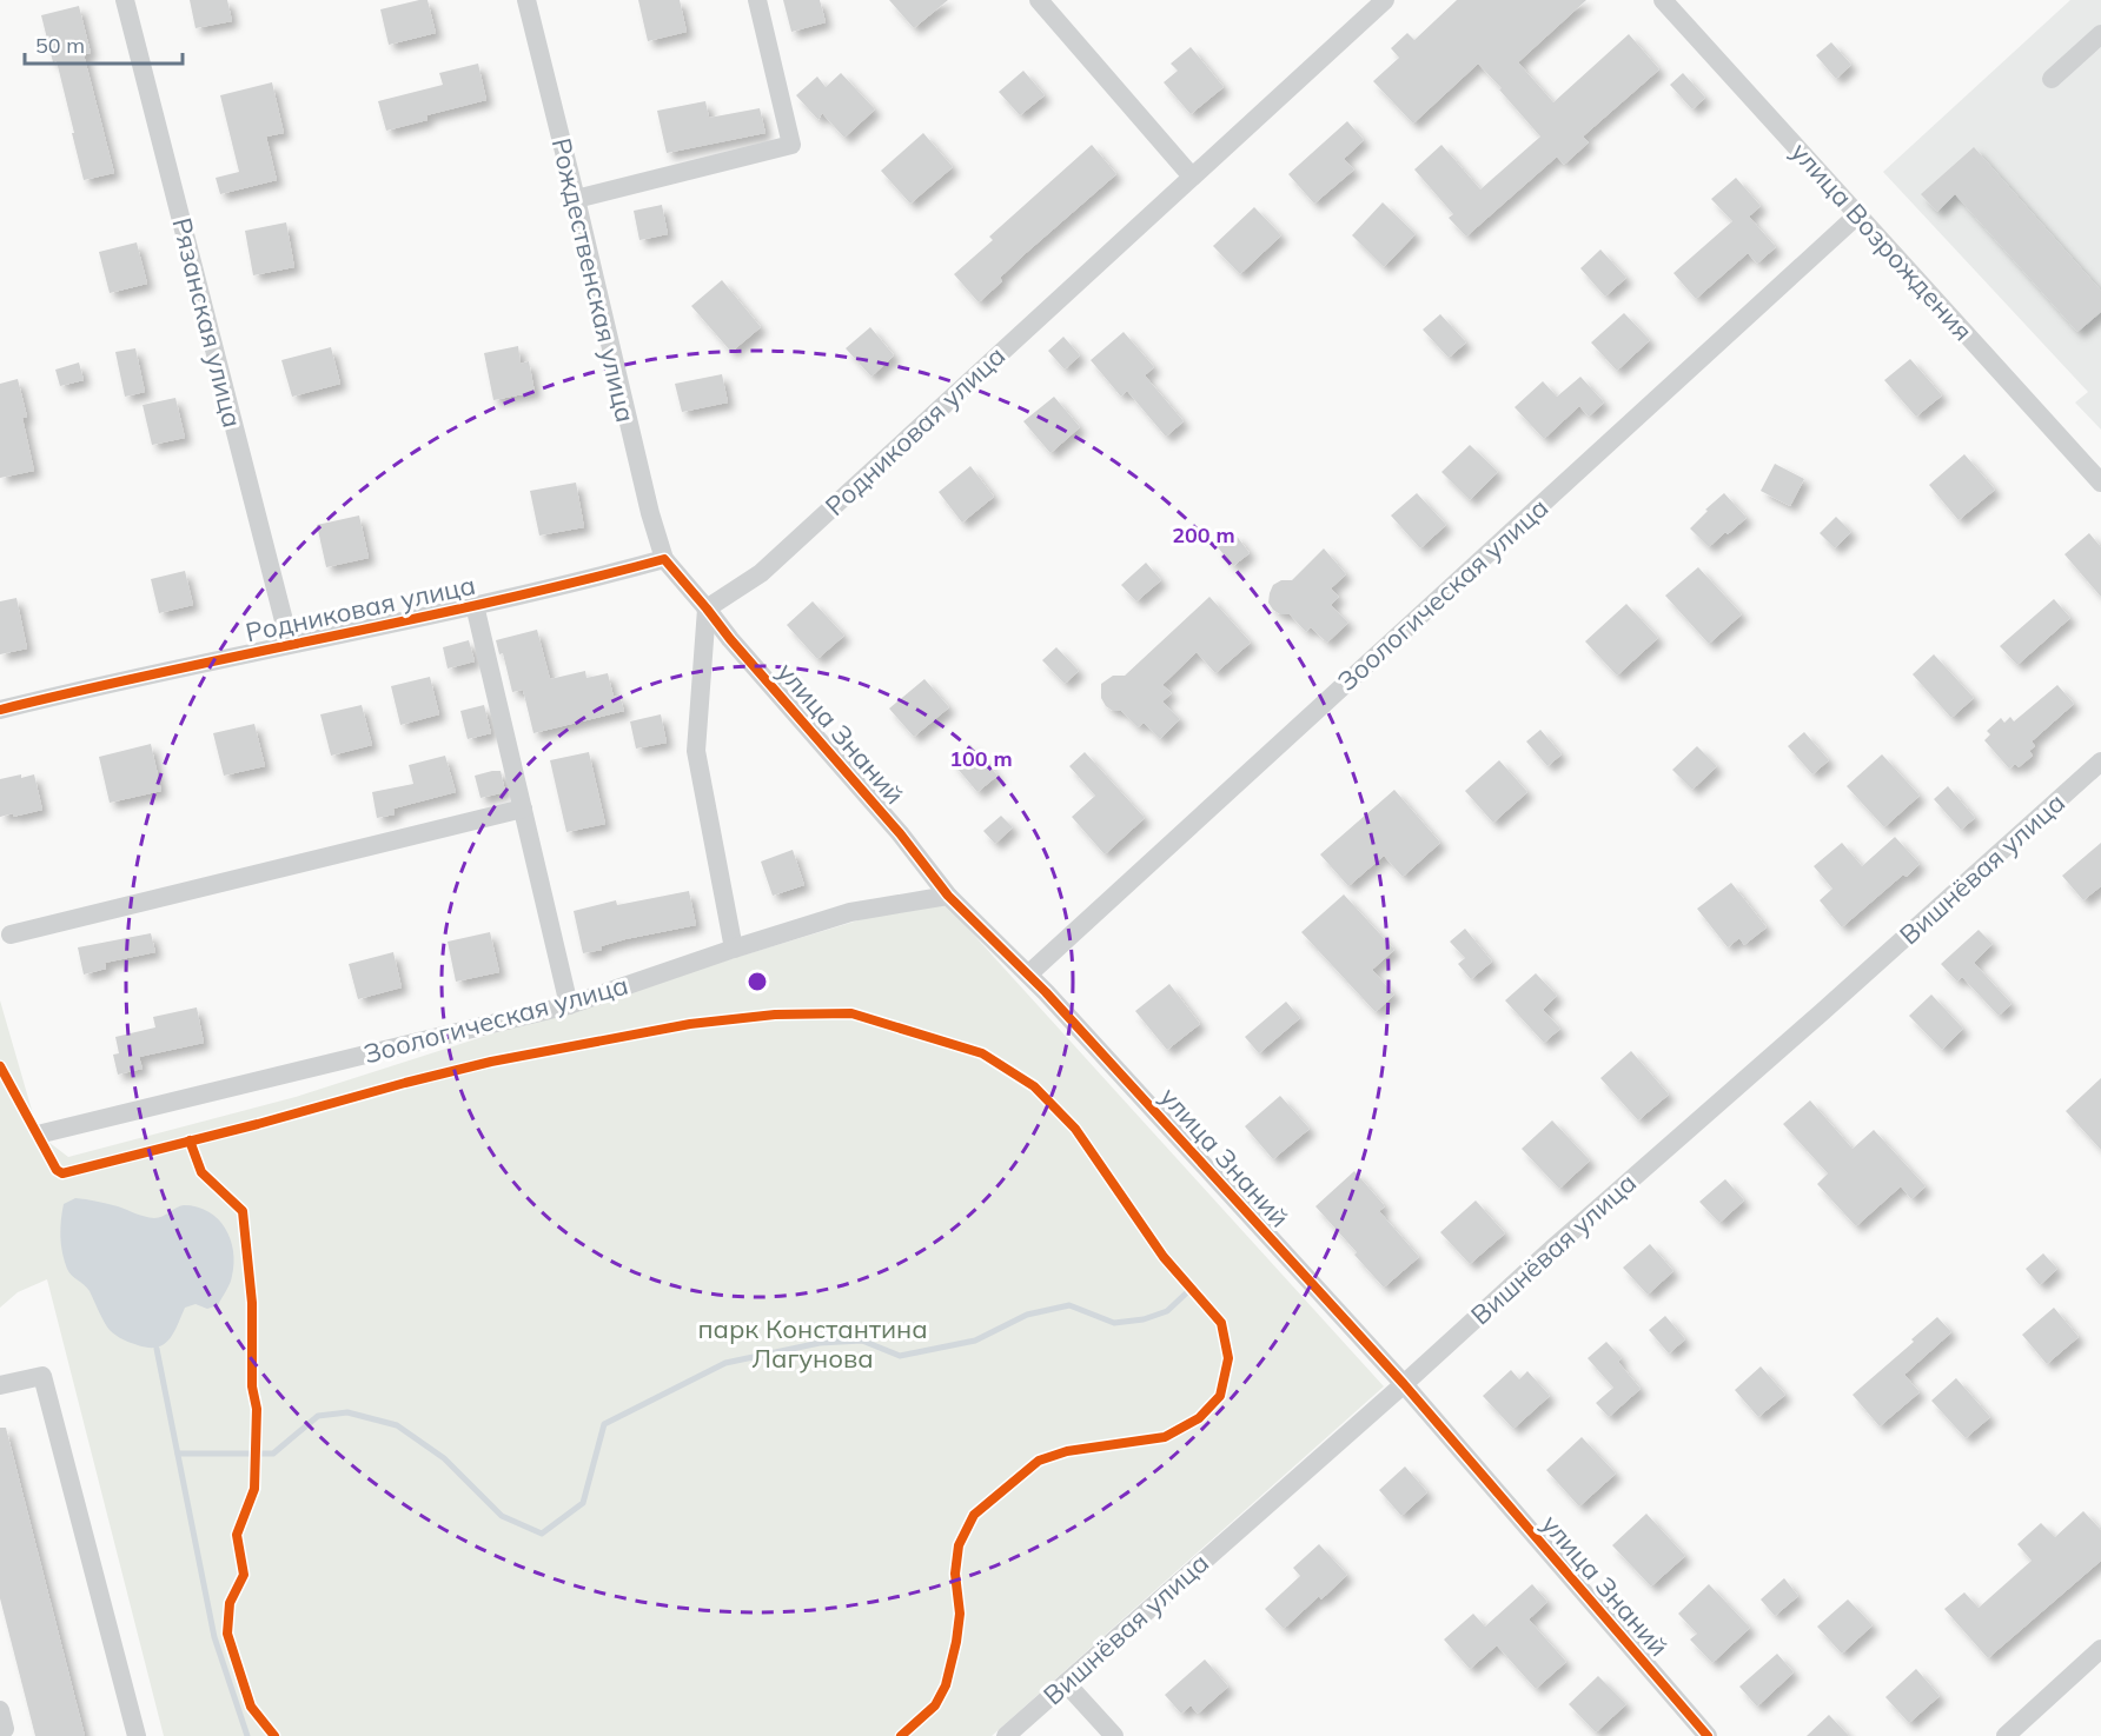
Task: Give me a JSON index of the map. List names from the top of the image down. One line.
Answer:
{"streets":{"street":["улица Возрождения","Рождественская улица","Рязанская улица","Родниковая улица","Зоологическая улица","улица Знаний","Вишнёвая улица"]},"crossings":[["улица Возрождения","Зоологическая улица"],["Рождественская улица","Родниковая улица"],["Рязанская улица","Родниковая улица"],["Родниковая улица","улица Знаний"],["Зоологическая улица","улица Знаний"],["улица Знаний","Вишнёвая улица"]],"parks":["парк Константина Лагунова"],"scale_bar":"50 m","rings":["200 m","100 m"]}
